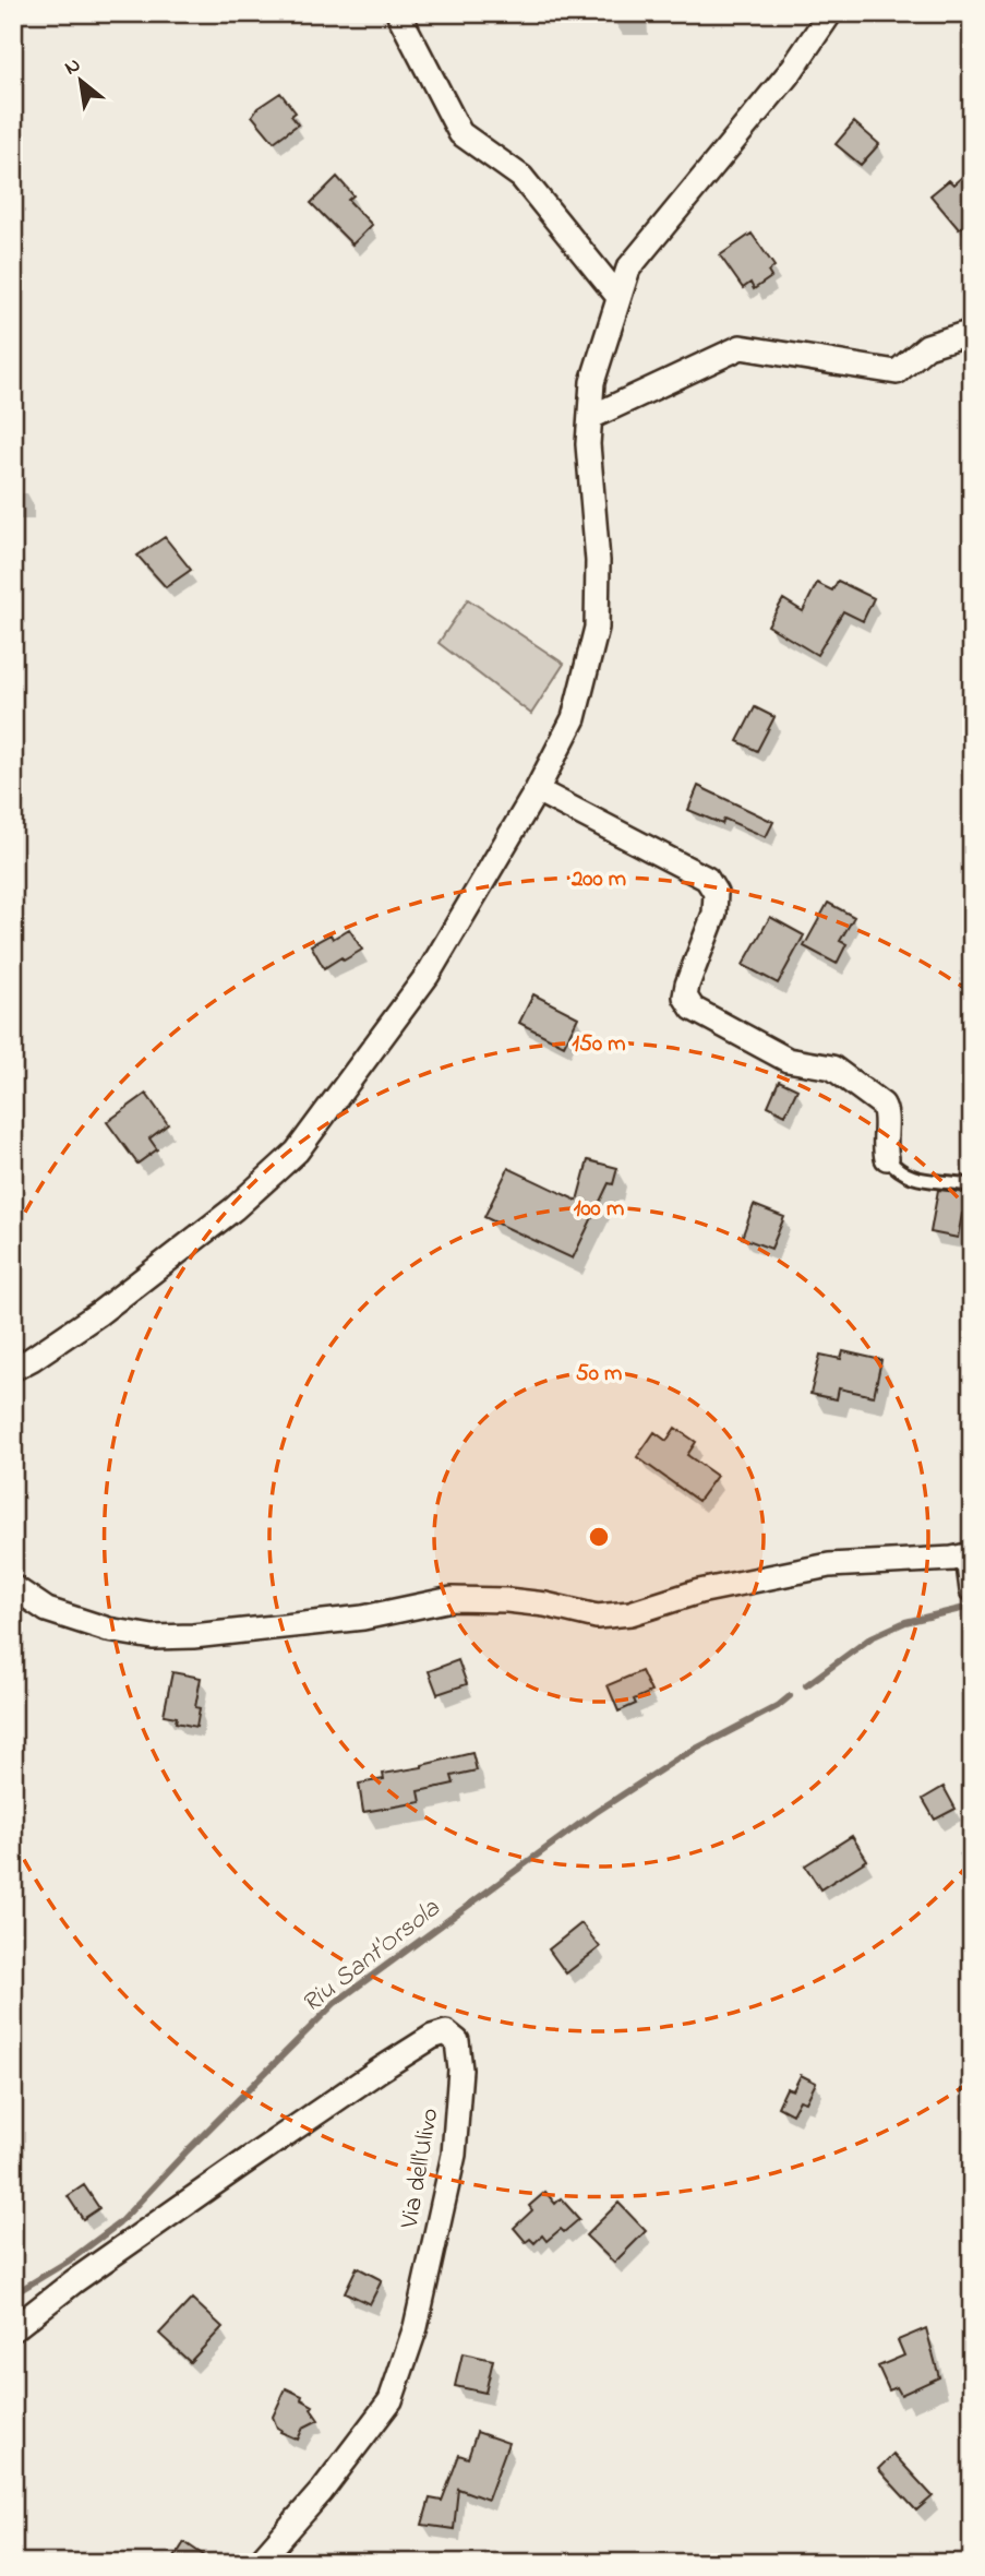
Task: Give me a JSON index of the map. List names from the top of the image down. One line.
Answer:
{"streets":{"street":["Via dell'Ulivo"]},"water":["Riu Sant'Orsola"],"north":"top left","rings":["200 m","150 m","100 m","50 m"]}
